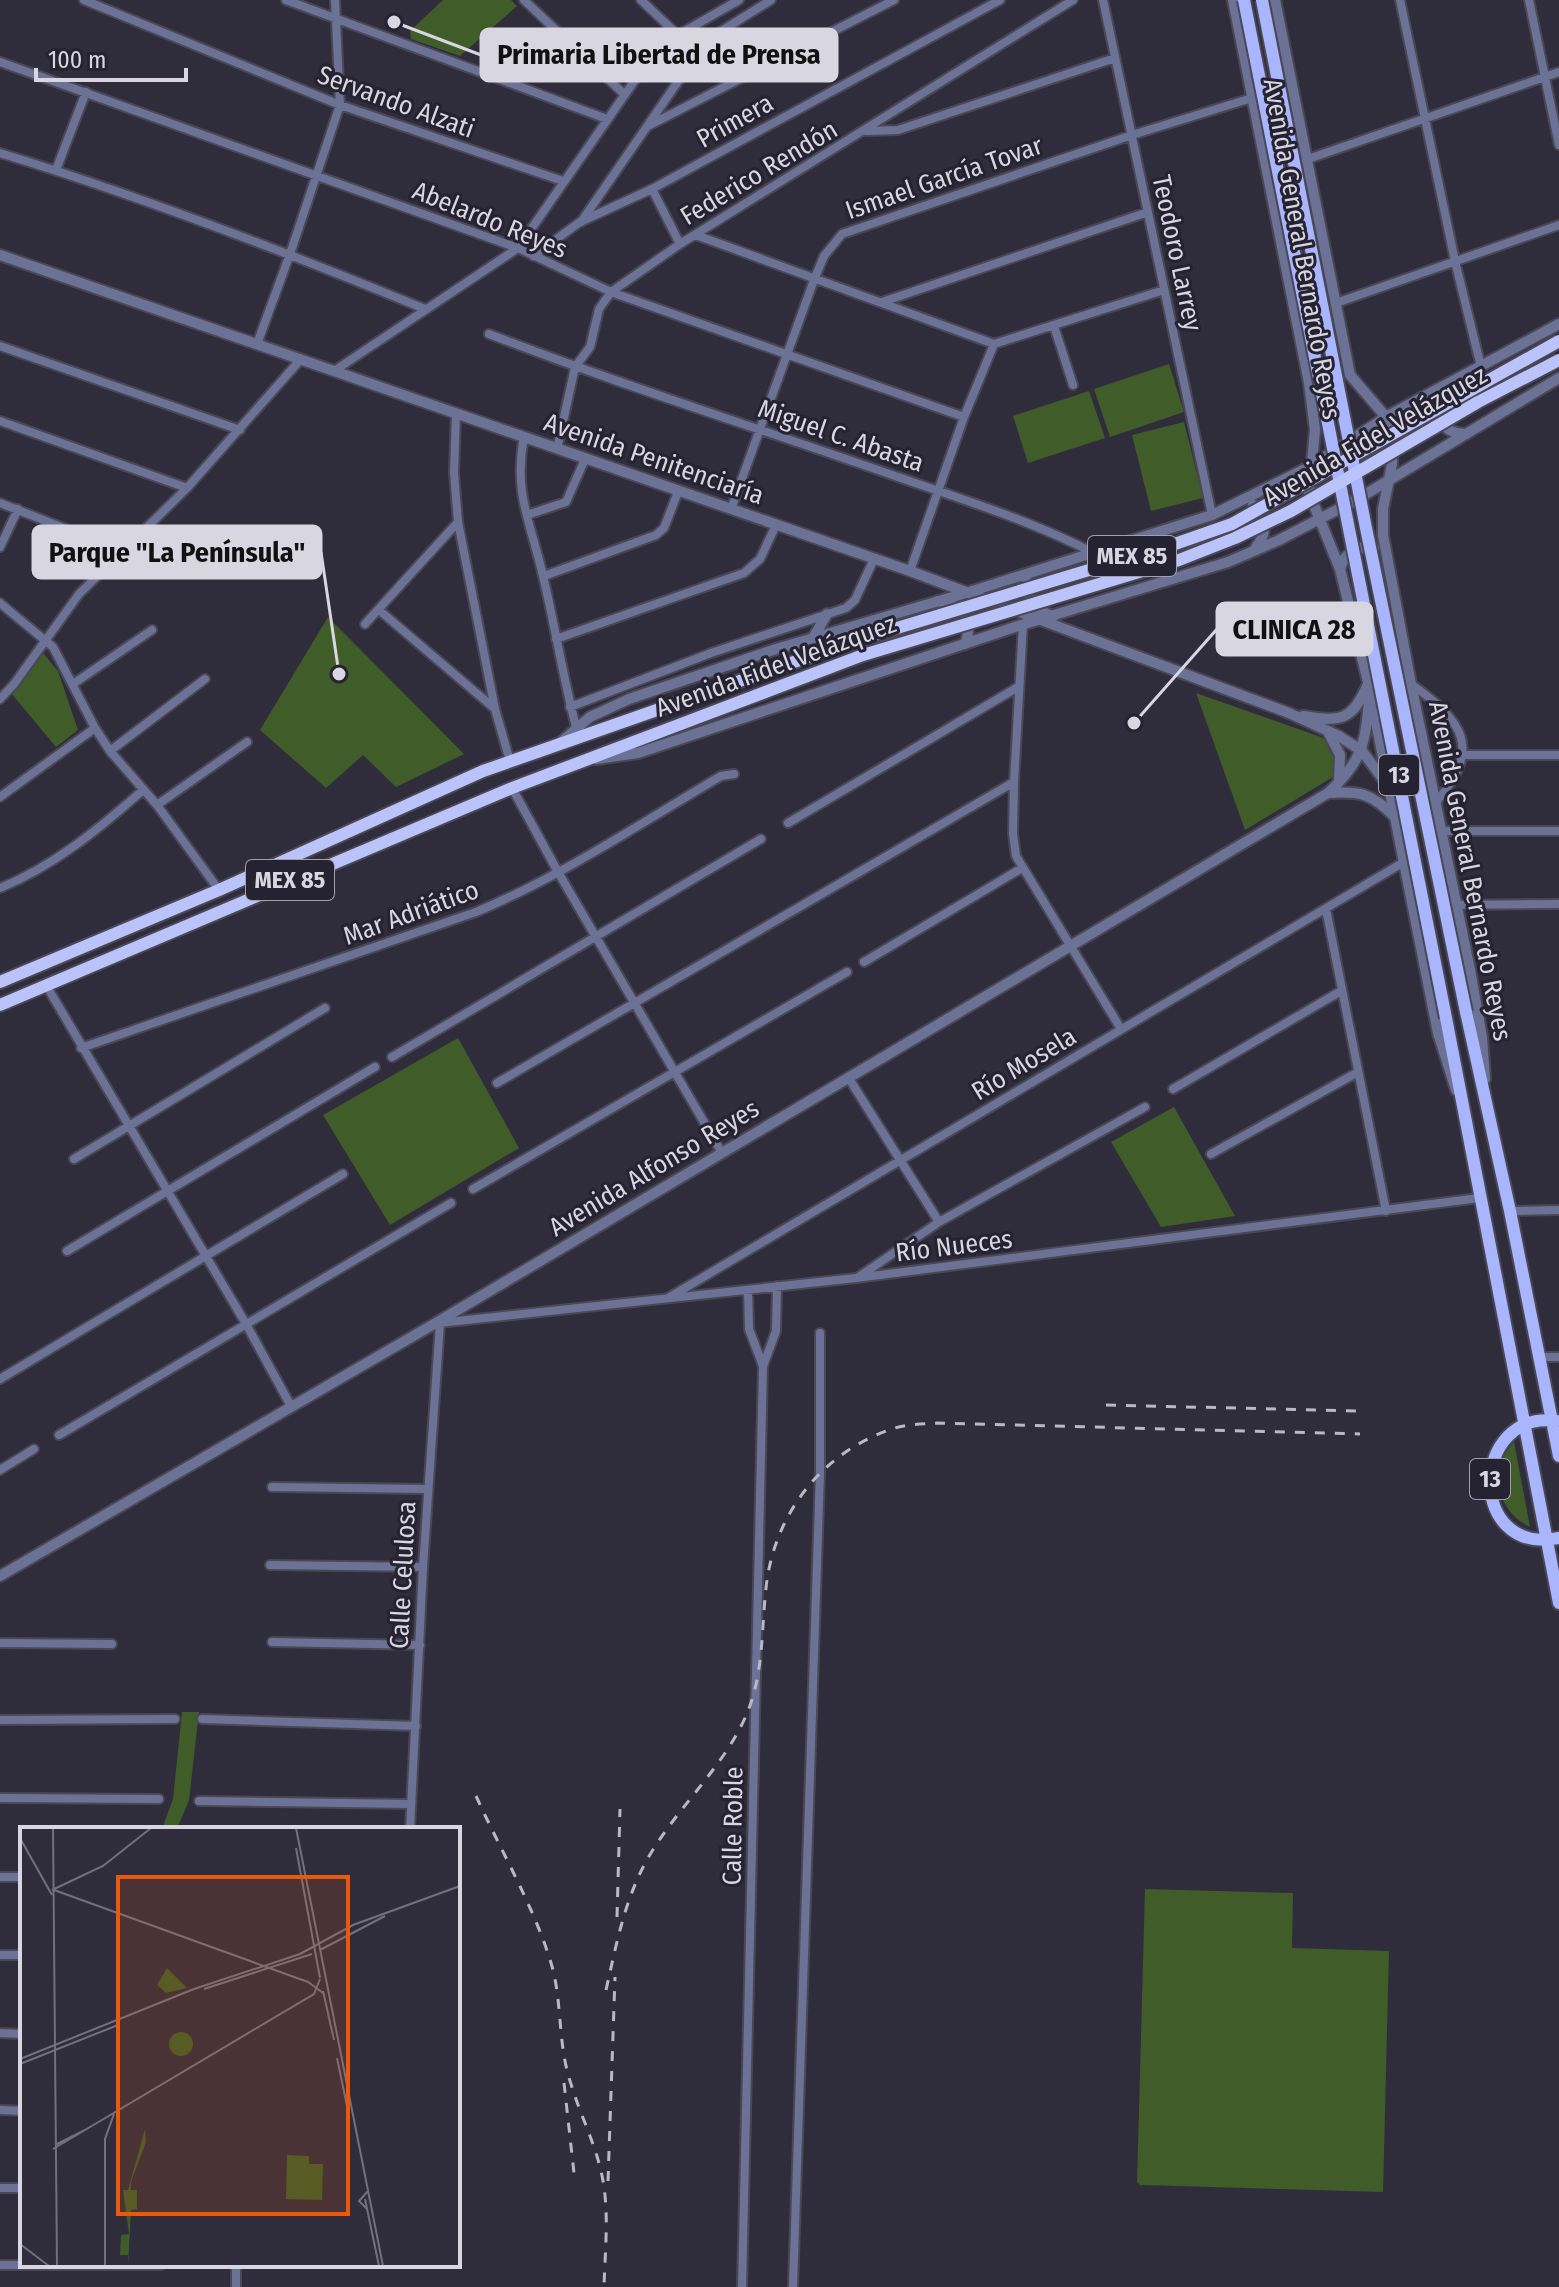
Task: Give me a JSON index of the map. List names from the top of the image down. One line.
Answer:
{"streets":{"highway":["Avenida Fidel Velázquez","MEX 85"],"main road":["Avenida General Bernardo Reyes","13"],"street":["Servando Alzati","Primera","Federico Rendón","Ismael García Tovar","Abelardo Reyes","Teodoro Larrey","Miguel C. Abasta","Avenida Penitenciaría","Mar Adriático","Río Mosela","Avenida Alfonso Reyes","Río Nueces","Calle Celulosa","Calle Roble"]},"crossings":[["Primera","Abelardo Reyes"],["Federico Rendón","Abelardo Reyes"],["Federico Rendón","Miguel C. Abasta"],["Federico Rendón","Avenida Penitenciaría"],["Ismael García Tovar","Abelardo Reyes"],["Ismael García Tovar","Avenida General Bernardo Reyes"],["Ismael García Tovar","Teodoro Larrey"],["Ismael García Tovar","Miguel C. Abasta"],["Ismael García Tovar","Avenida Penitenciaría"],["Avenida General Bernardo Reyes","Avenida Penitenciaría"],["Avenida General Bernardo Reyes","13"],["Avenida General Bernardo Reyes","Río Mosela"],["Avenida General Bernardo Reyes","Avenida Alfonso Reyes"],["Avenida General Bernardo Reyes","Río Nueces"],["Avenida Penitenciaría","Avenida Alfonso Reyes"],["Río Mosela","Río Nueces"],["Avenida Alfonso Reyes","Río Nueces"],["Avenida Alfonso Reyes","Calle Celulosa"],["Río Nueces","Calle Celulosa"],["Río Nueces","Calle Roble"]],"places":["Primaria Libertad de Prensa","Parque \"La Península\"","CLINICA 28"],"scale_bar":"100 m"}
